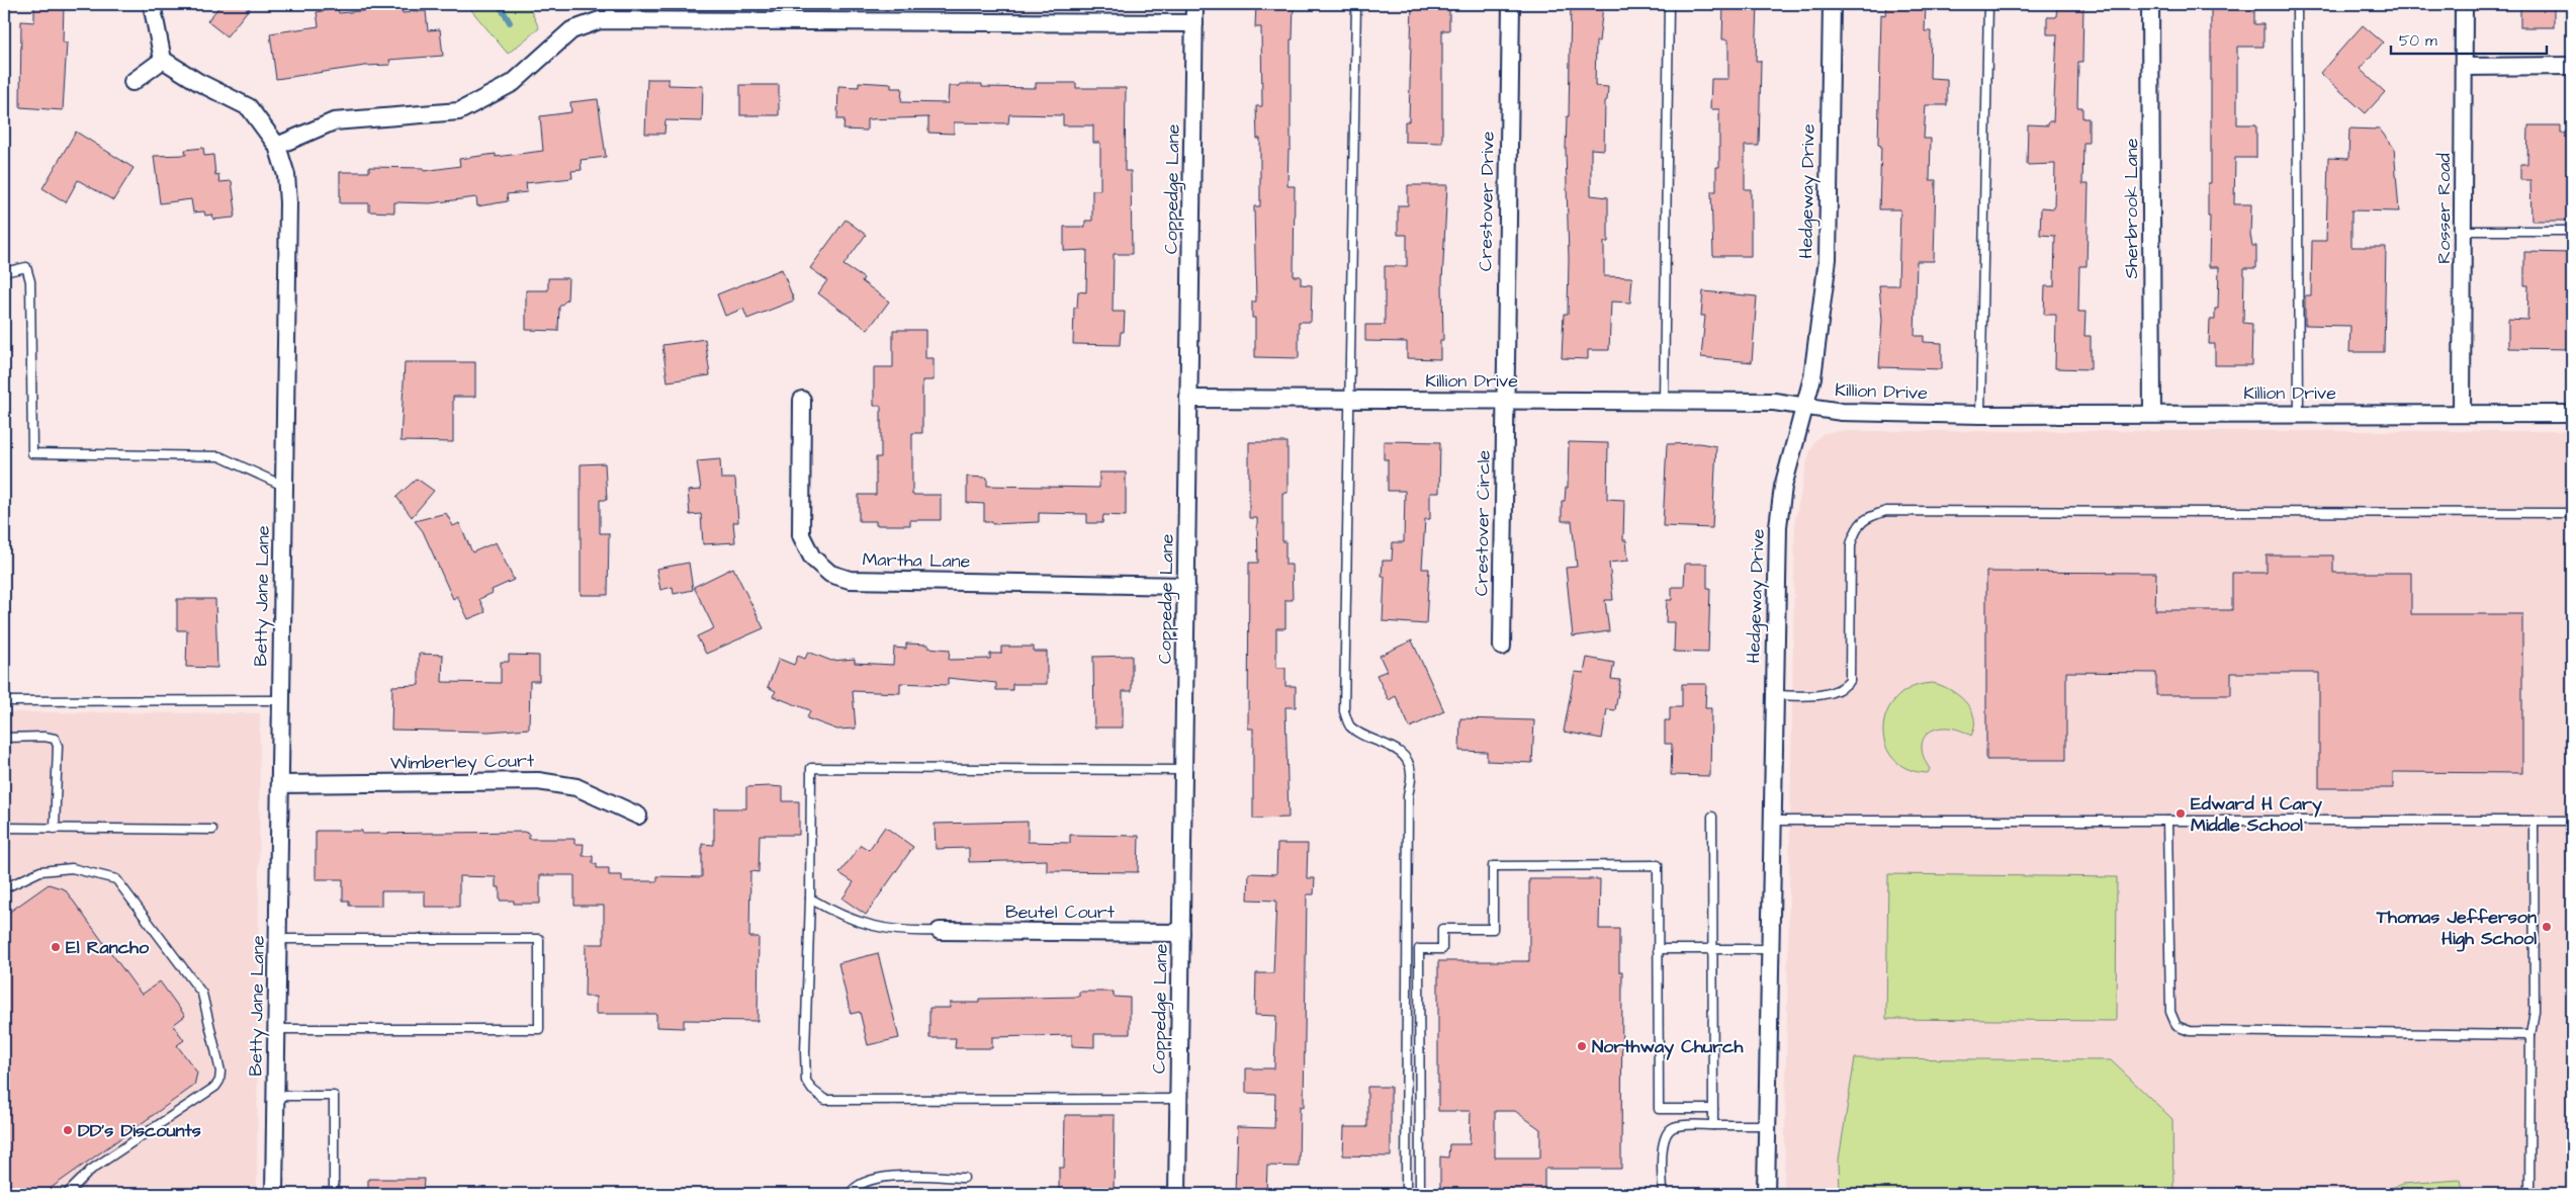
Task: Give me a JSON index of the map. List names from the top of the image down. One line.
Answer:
{"streets":{"street":["Coppedge Lane","Hedgeway Drive","Crestover Drive","Sherbrook Lane","Rosser Road","Killion Drive","Crestover Circle","Martha Lane","Betty Jane Lane","Wimberley Court","Beutel Court"]},"crossings":[["Coppedge Lane","Killion Drive"],["Coppedge Lane","Martha Lane"],["Coppedge Lane","Beutel Court"],["Hedgeway Drive","Killion Drive"],["Crestover Drive","Killion Drive"],["Crestover Drive","Crestover Circle"],["Sherbrook Lane","Killion Drive"],["Rosser Road","Killion Drive"],["Killion Drive","Crestover Circle"],["Betty Jane Lane","Wimberley Court"]],"places":["Edward H Cary Middle School","Thomas Jefferson High School","El Rancho","Northway Church","DD's Discounts"],"scale_bar":"50 m"}
